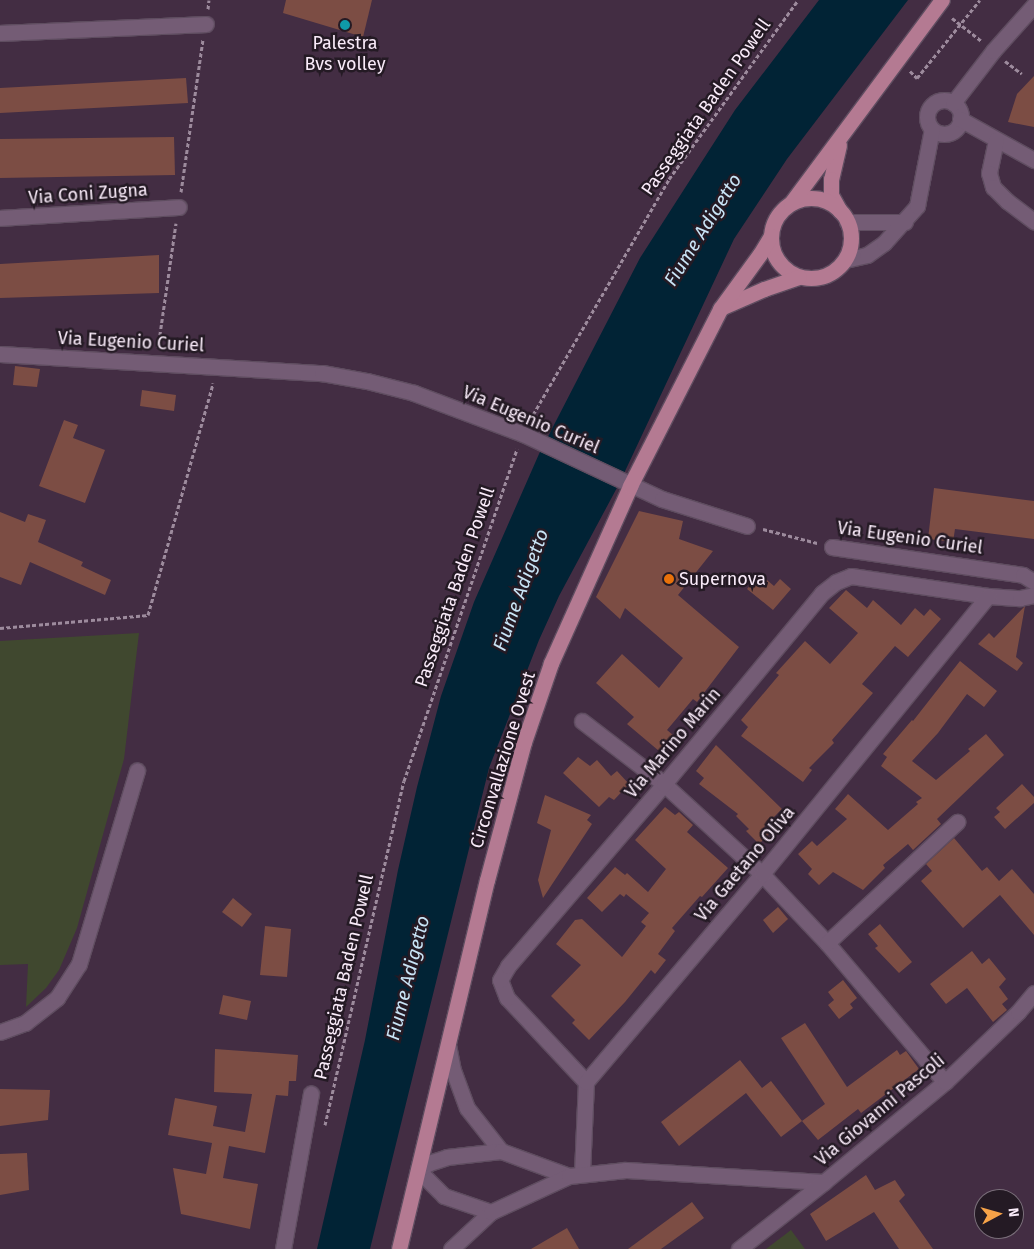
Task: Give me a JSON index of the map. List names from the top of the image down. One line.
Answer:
{"streets":{"main road":["Circonvallazione Ovest"],"street":["Via Coni Zugna","Via Eugenio Curiel","Via Marino Marin","Via Gaetano Oliva","Via Giovanni Pascoli"],"path":["Passeggiata Baden Powell"]},"crossings":[["Passeggiata Baden Powell","Via Eugenio Curiel"],["Via Eugenio Curiel","Circonvallazione Ovest"],["Via Marino Marin","Via Gaetano Oliva"]],"water":["Fiume Adigetto"],"places":["Palestra Bvs volley","Supernova"],"north":"right"}
